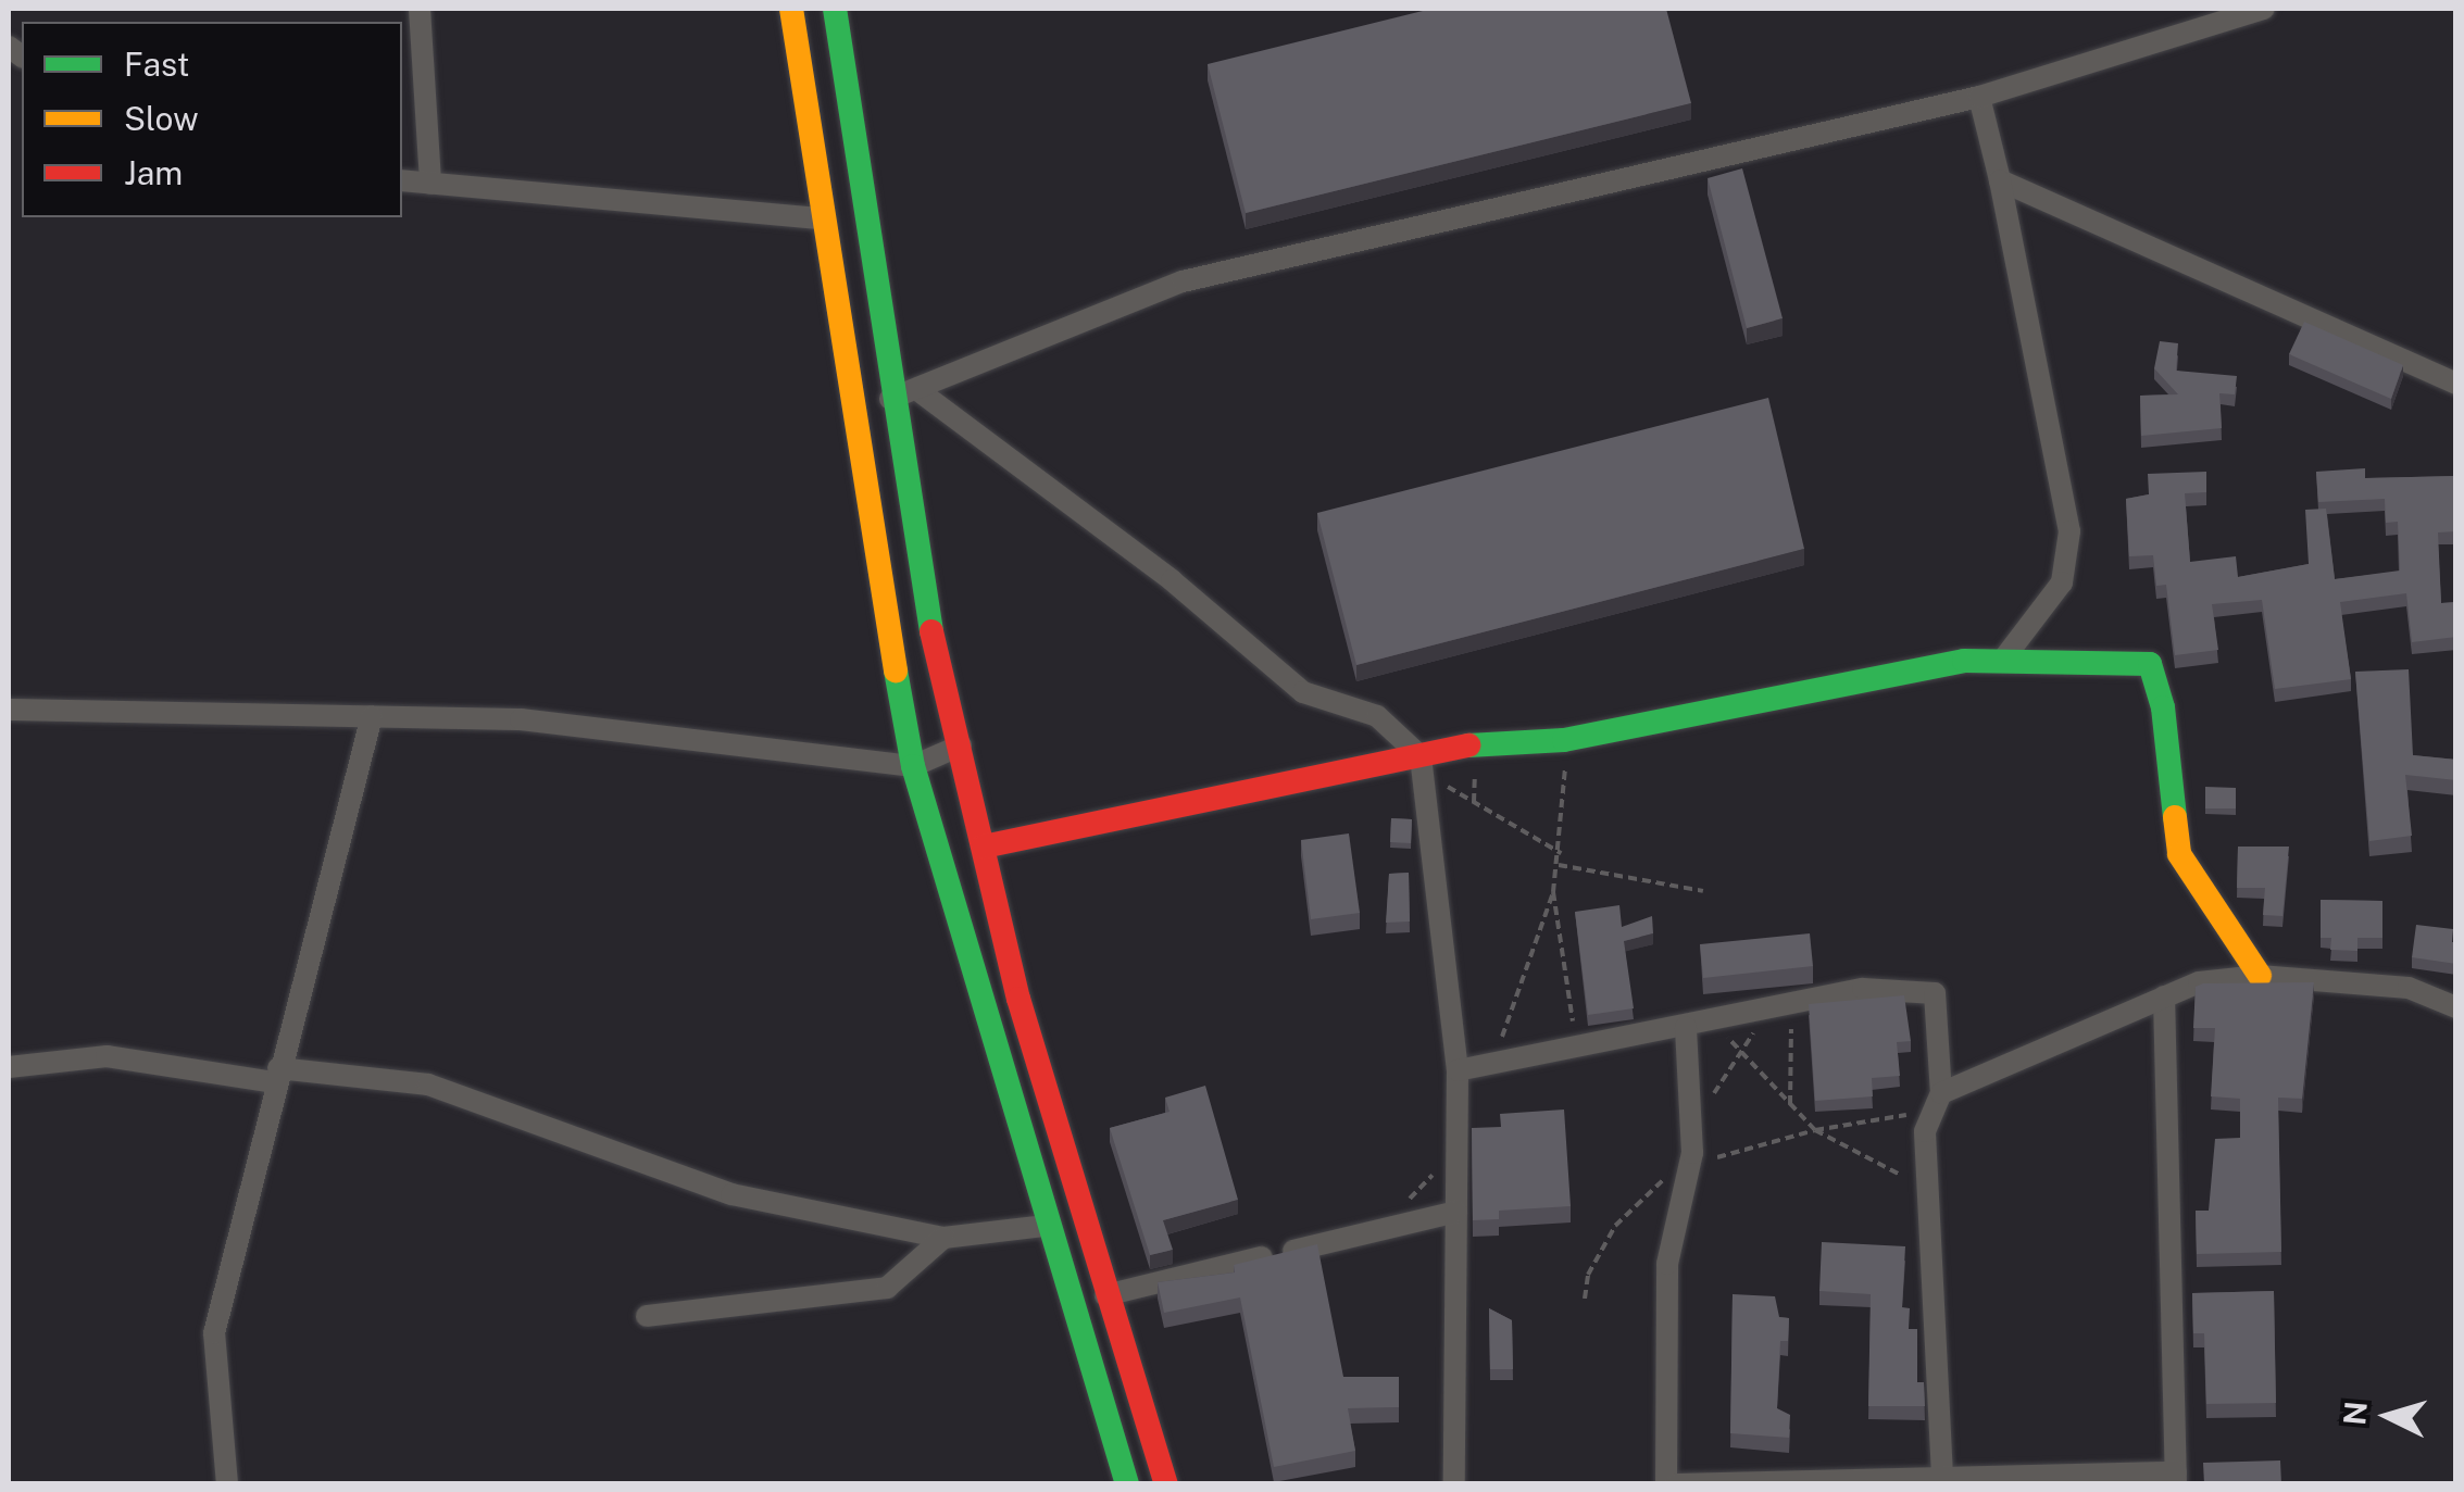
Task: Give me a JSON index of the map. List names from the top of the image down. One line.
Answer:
{"legend":["Fast","Slow","Jam"],"north":"left"}
